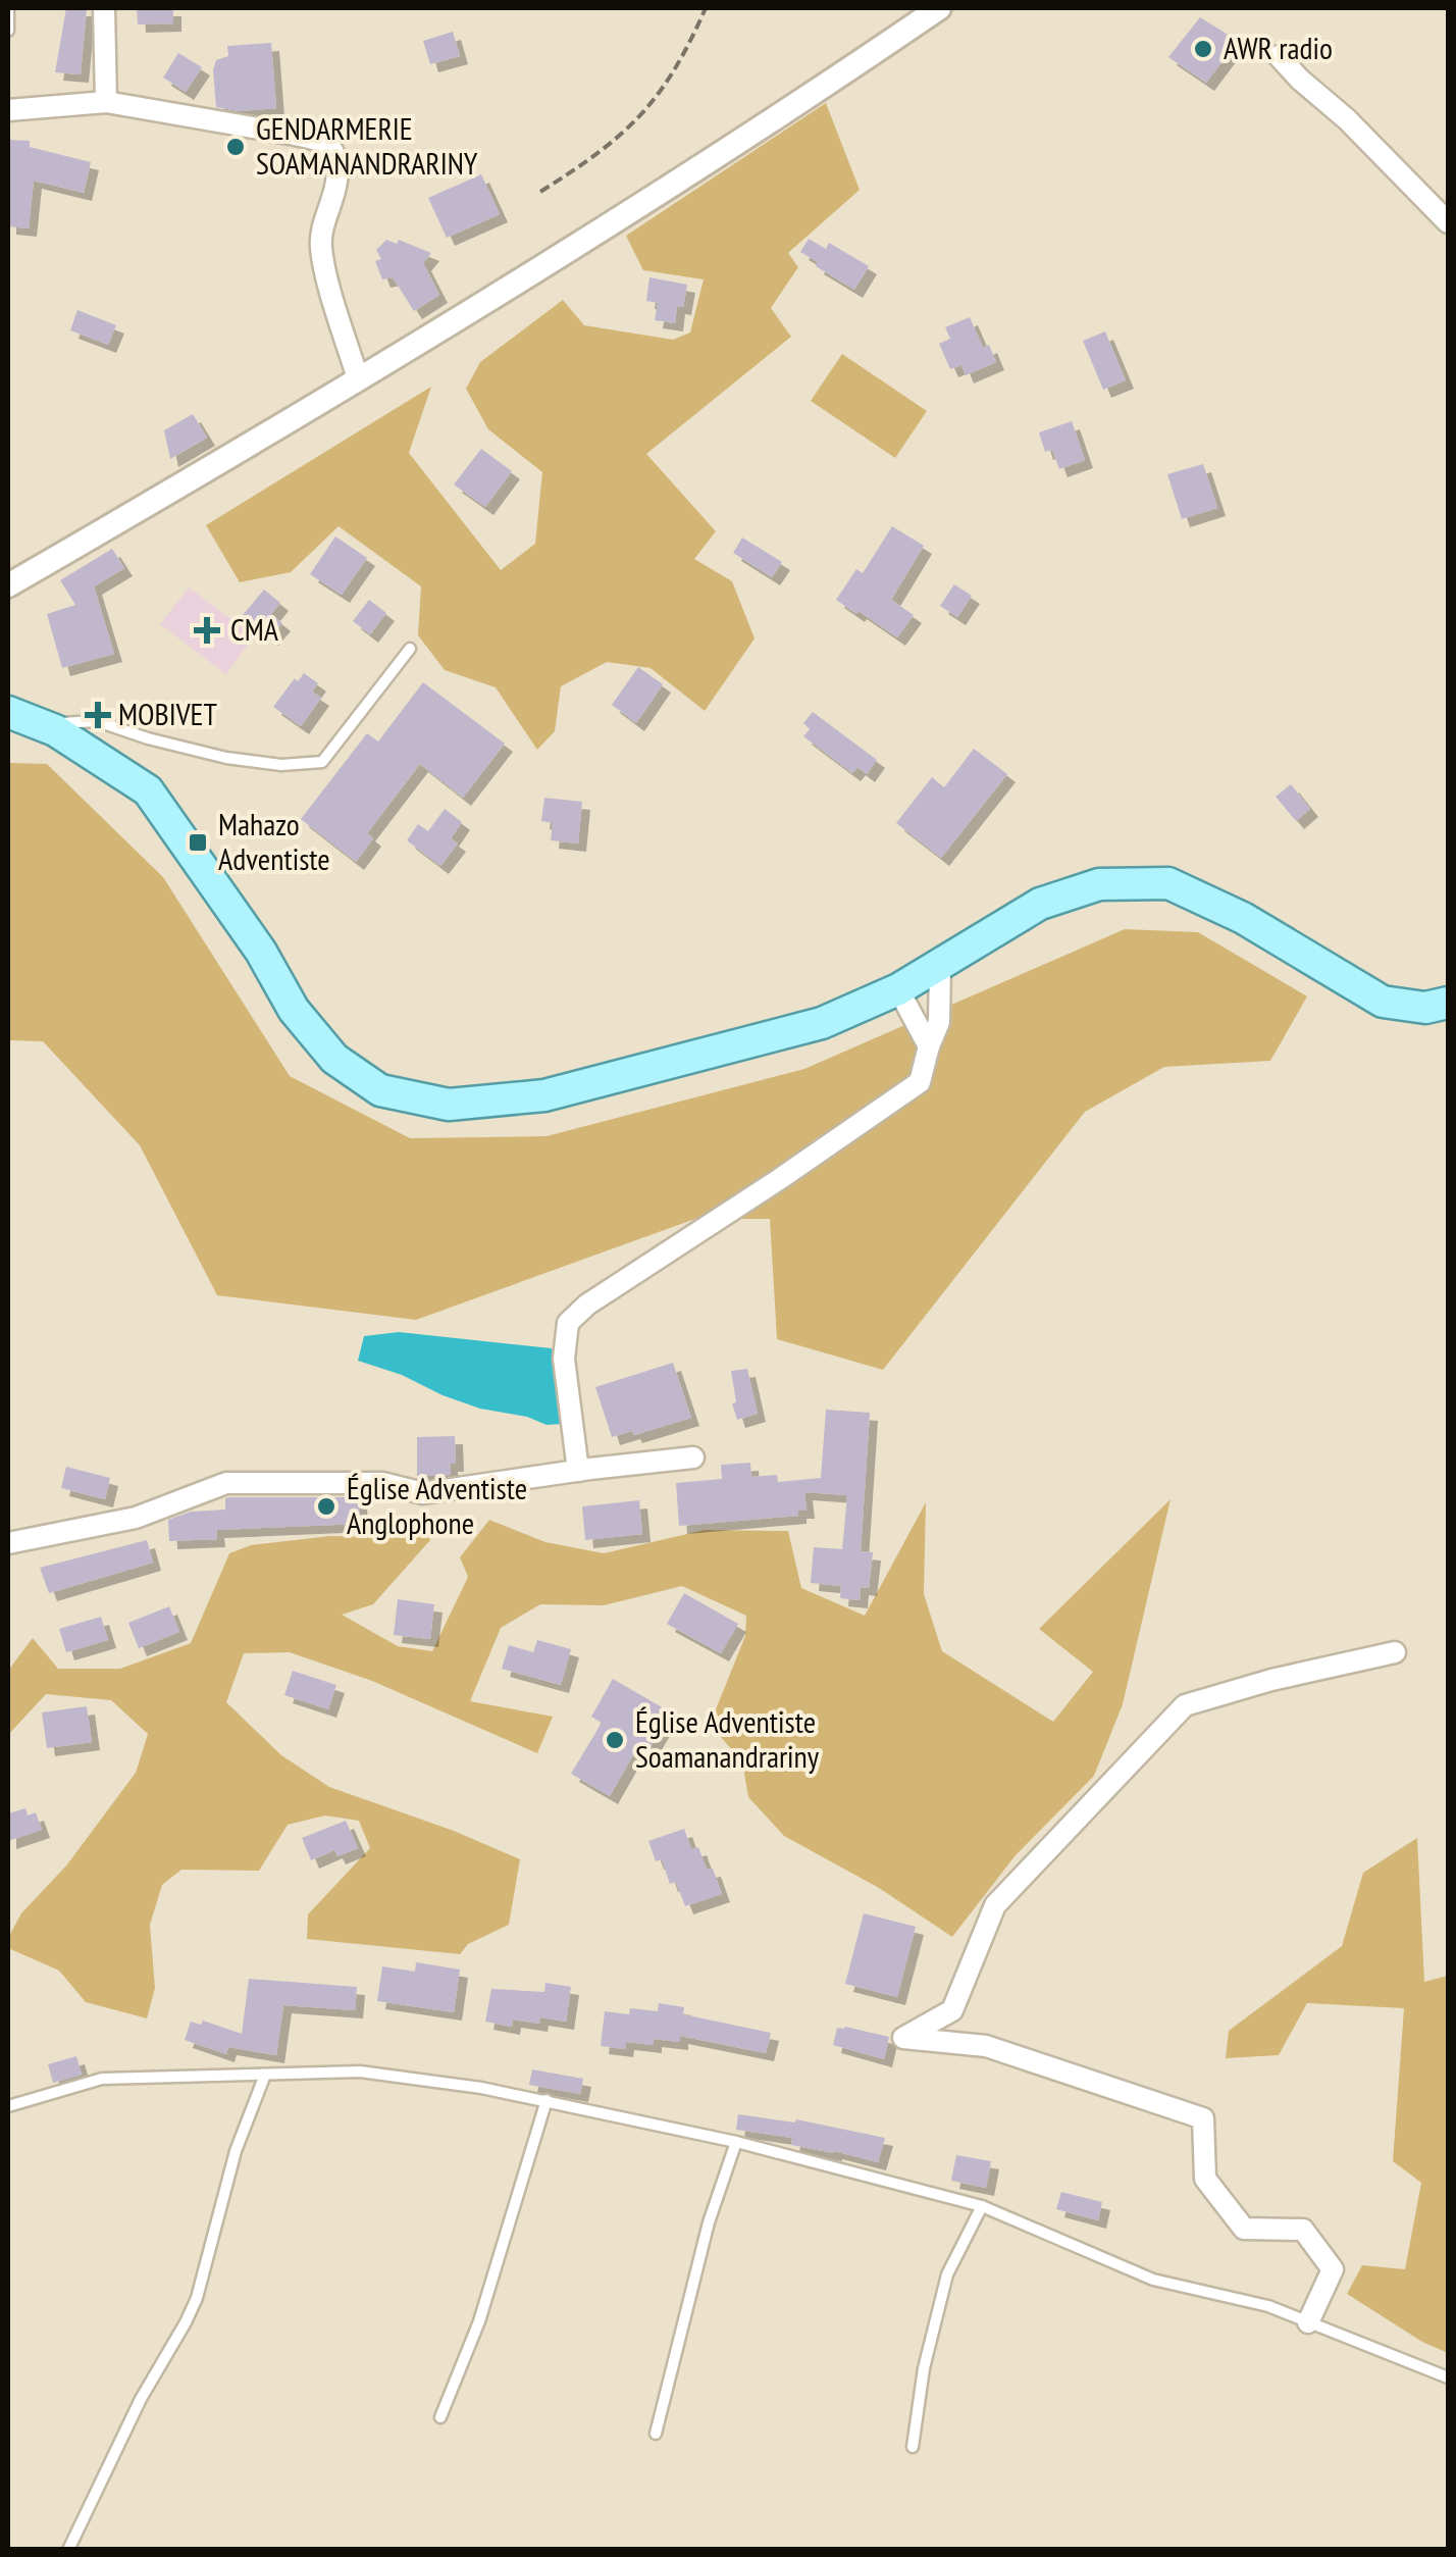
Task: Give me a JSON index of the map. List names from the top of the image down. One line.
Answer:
{"places":{"other":["AWR radio","GENDARMERIE SOAMANANDRARINY","Église Adventiste Anglophone","Église Adventiste Soamanandrariny"],"health":["CMA","MOBIVET"],"transit":["Mahazo Adventiste"]}}
